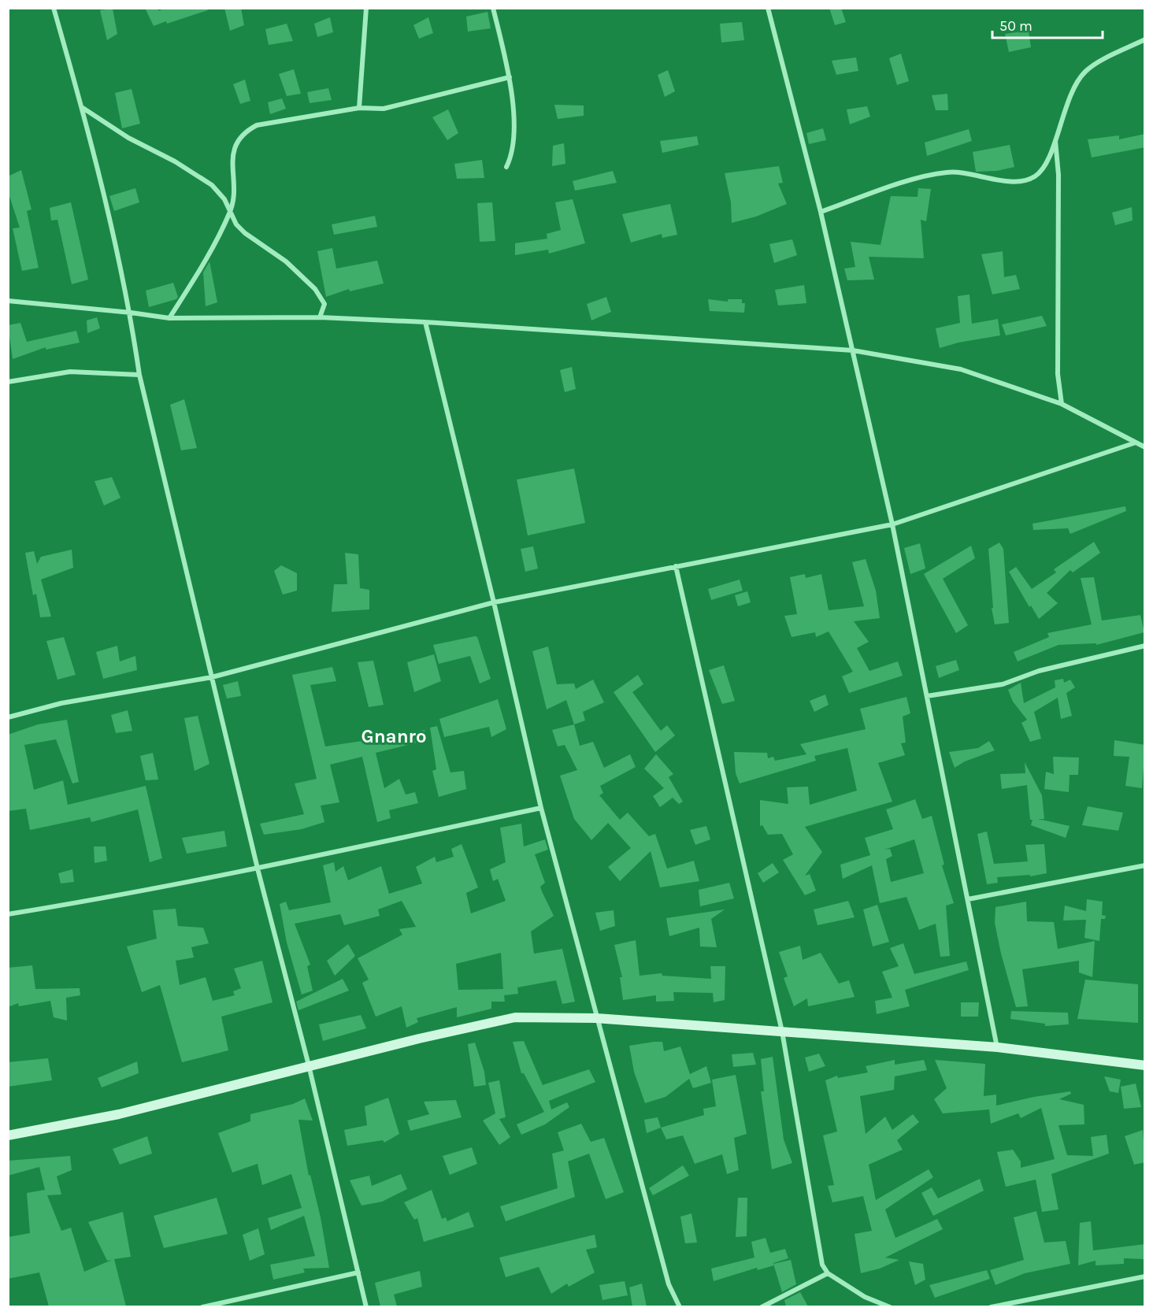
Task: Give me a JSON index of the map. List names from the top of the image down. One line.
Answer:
{"districts":["Gnanro"],"scale_bar":"50 m"}
